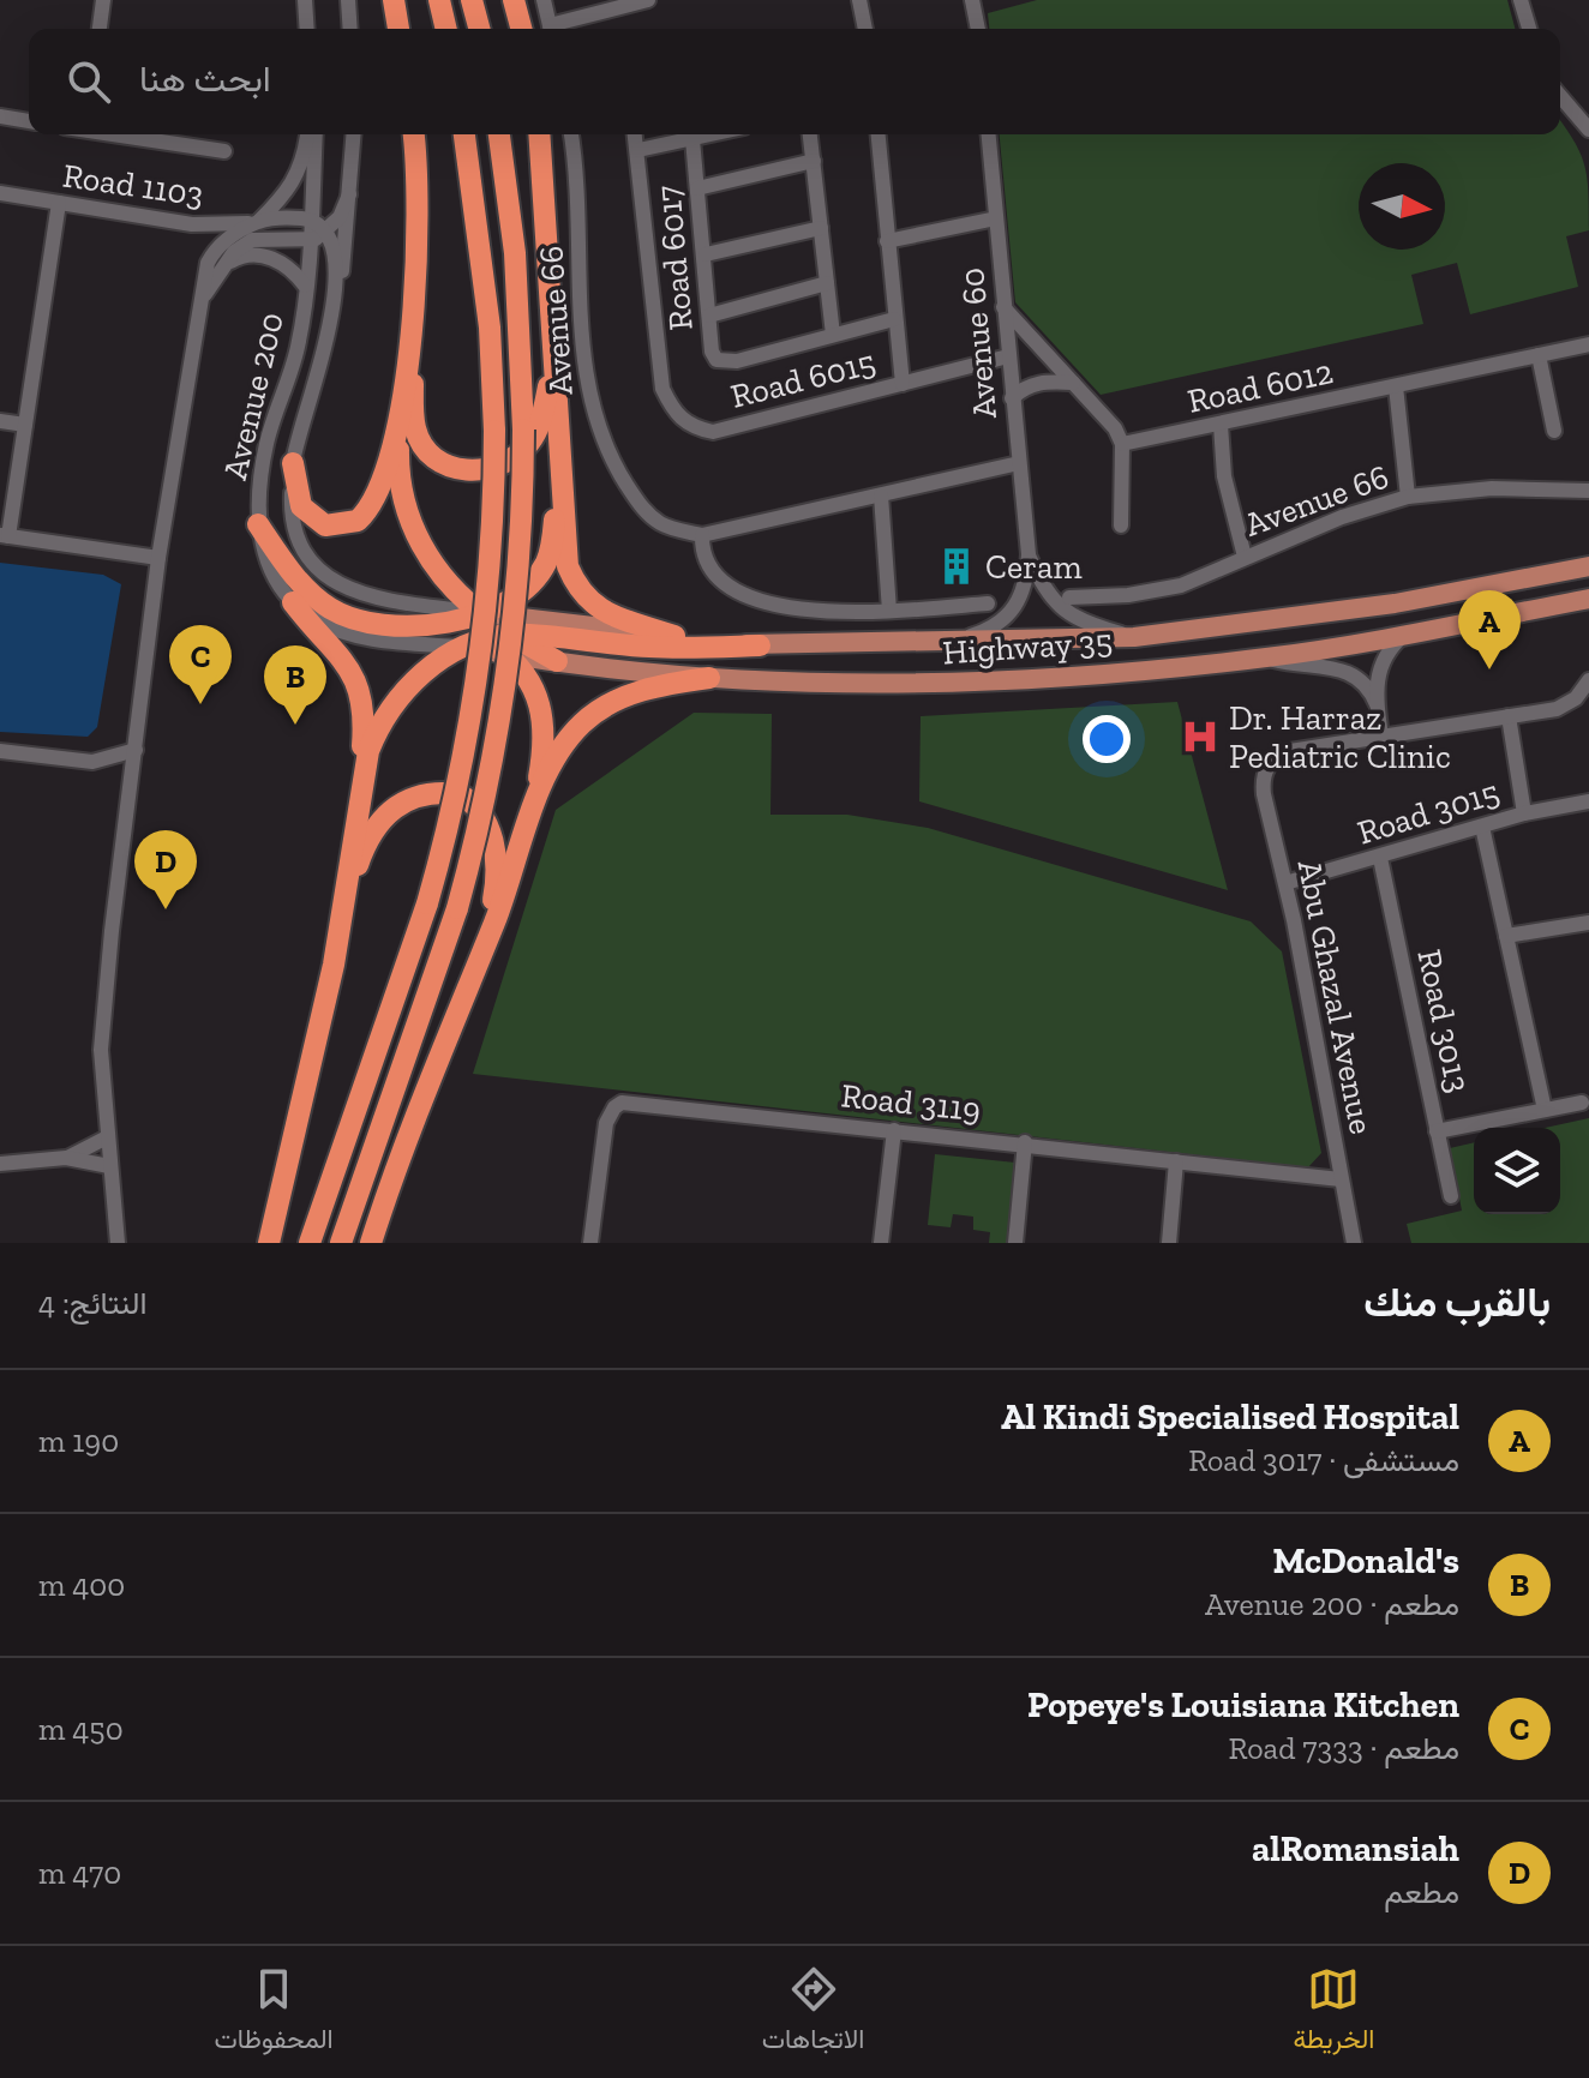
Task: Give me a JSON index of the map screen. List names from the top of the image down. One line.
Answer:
{"streets":{"main road":["Highway 35"],"street":["Road 1103","Road 6017","Avenue 66","Avenue 60","Road 6015","Road 6012","Avenue 200","Road 3015","Abu Ghazal Avenue","Road 3013","Road 3119"]},"crossings":[["Road 1103","Avenue 200"],["Road 6017","Road 6015"],["Avenue 60","Road 6015"],["Avenue 200","Highway 35"],["Road 3015","Abu Ghazal Avenue"],["Road 3015","Road 3013"],["Abu Ghazal Avenue","Road 3119"]],"places":{"building":["Ceram"],"hospital":["Dr. Harraz Pediatric Clinic"]},"north":"right","page":{"search":"ابحث هنا","pins":["A","C","B","D"],"heading":["بالقرب منك","النتائج: 4"],"list":[{"mark":"A","name":"Al Kindi Specialised Hospital","note":"مستشفى · Road 3017","value":"190 m"},{"mark":"B","name":"McDonald's","note":"مطعم · Avenue 200","value":"400 m"},{"mark":"C","name":"Popeye's Louisiana Kitchen","note":"مطعم · Road 7333","value":"450 m"},{"mark":"D","name":"alRomansiah","note":"مطعم","value":"470 m"}],"nav":["الخريطة","الاتجاهات","المحفوظات"]}}
